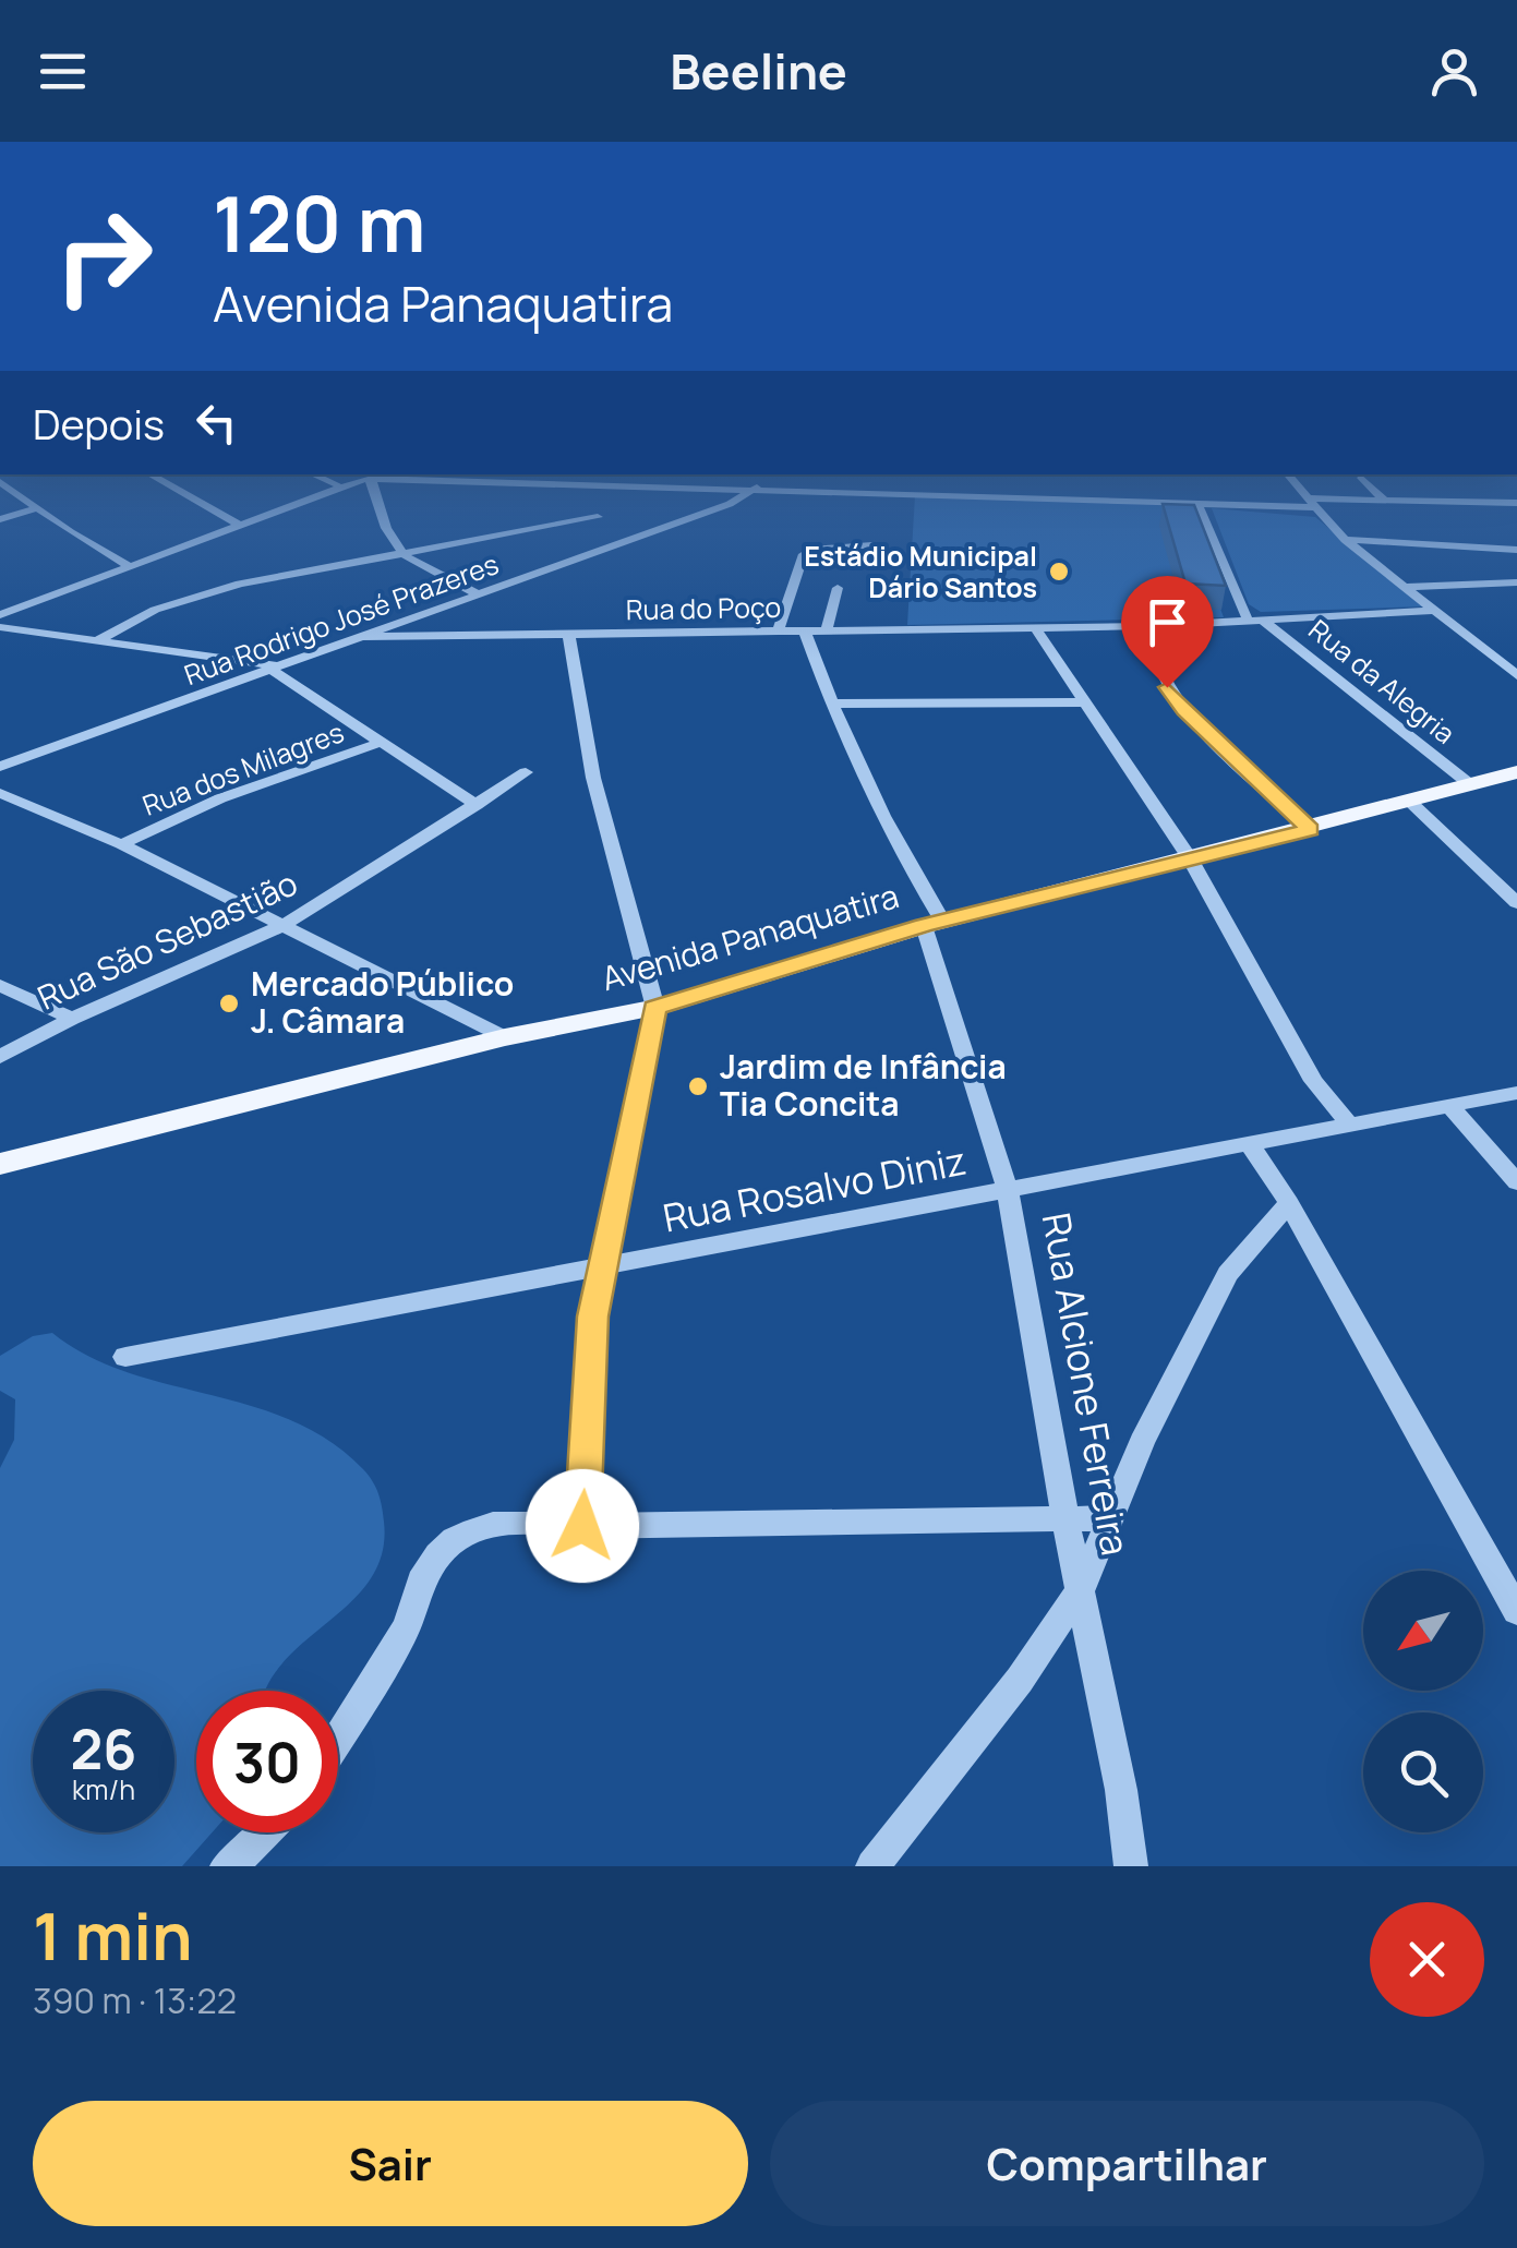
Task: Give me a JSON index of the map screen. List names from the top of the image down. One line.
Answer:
{"streets":{"main road":["Avenida Panaquatira"],"street":["Rua do Poço","Rua Rodrigo José Prazeres","Rua da Alegria","Rua dos Milagres","Rua São Sebastião","Rua Rosalvo Diniz","Rua Alcione Ferreira"]},"crossings":[["Rua do Poço","Rua Rodrigo José Prazeres"],["Rua do Poço","Rua da Alegria"],["Rua do Poço","Rua Alcione Ferreira"],["Rua da Alegria","Avenida Panaquatira"],["Avenida Panaquatira","Rua Alcione Ferreira"],["Rua Rosalvo Diniz","Rua Alcione Ferreira"]],"places":["Estádio Municipal Dário Santos","Mercado Público J. Câmara","Jardim de Infância Tia Concita"],"north":"bottom left","page":{"header":"Beeline","turn":["120 m","Avenida Panaquatira"],"then":"Depois","speed":"26 km/h","limit":"30","heading":["1 min","390 m · 13:22"],"buttons":["Sair","Compartilhar"]}}
